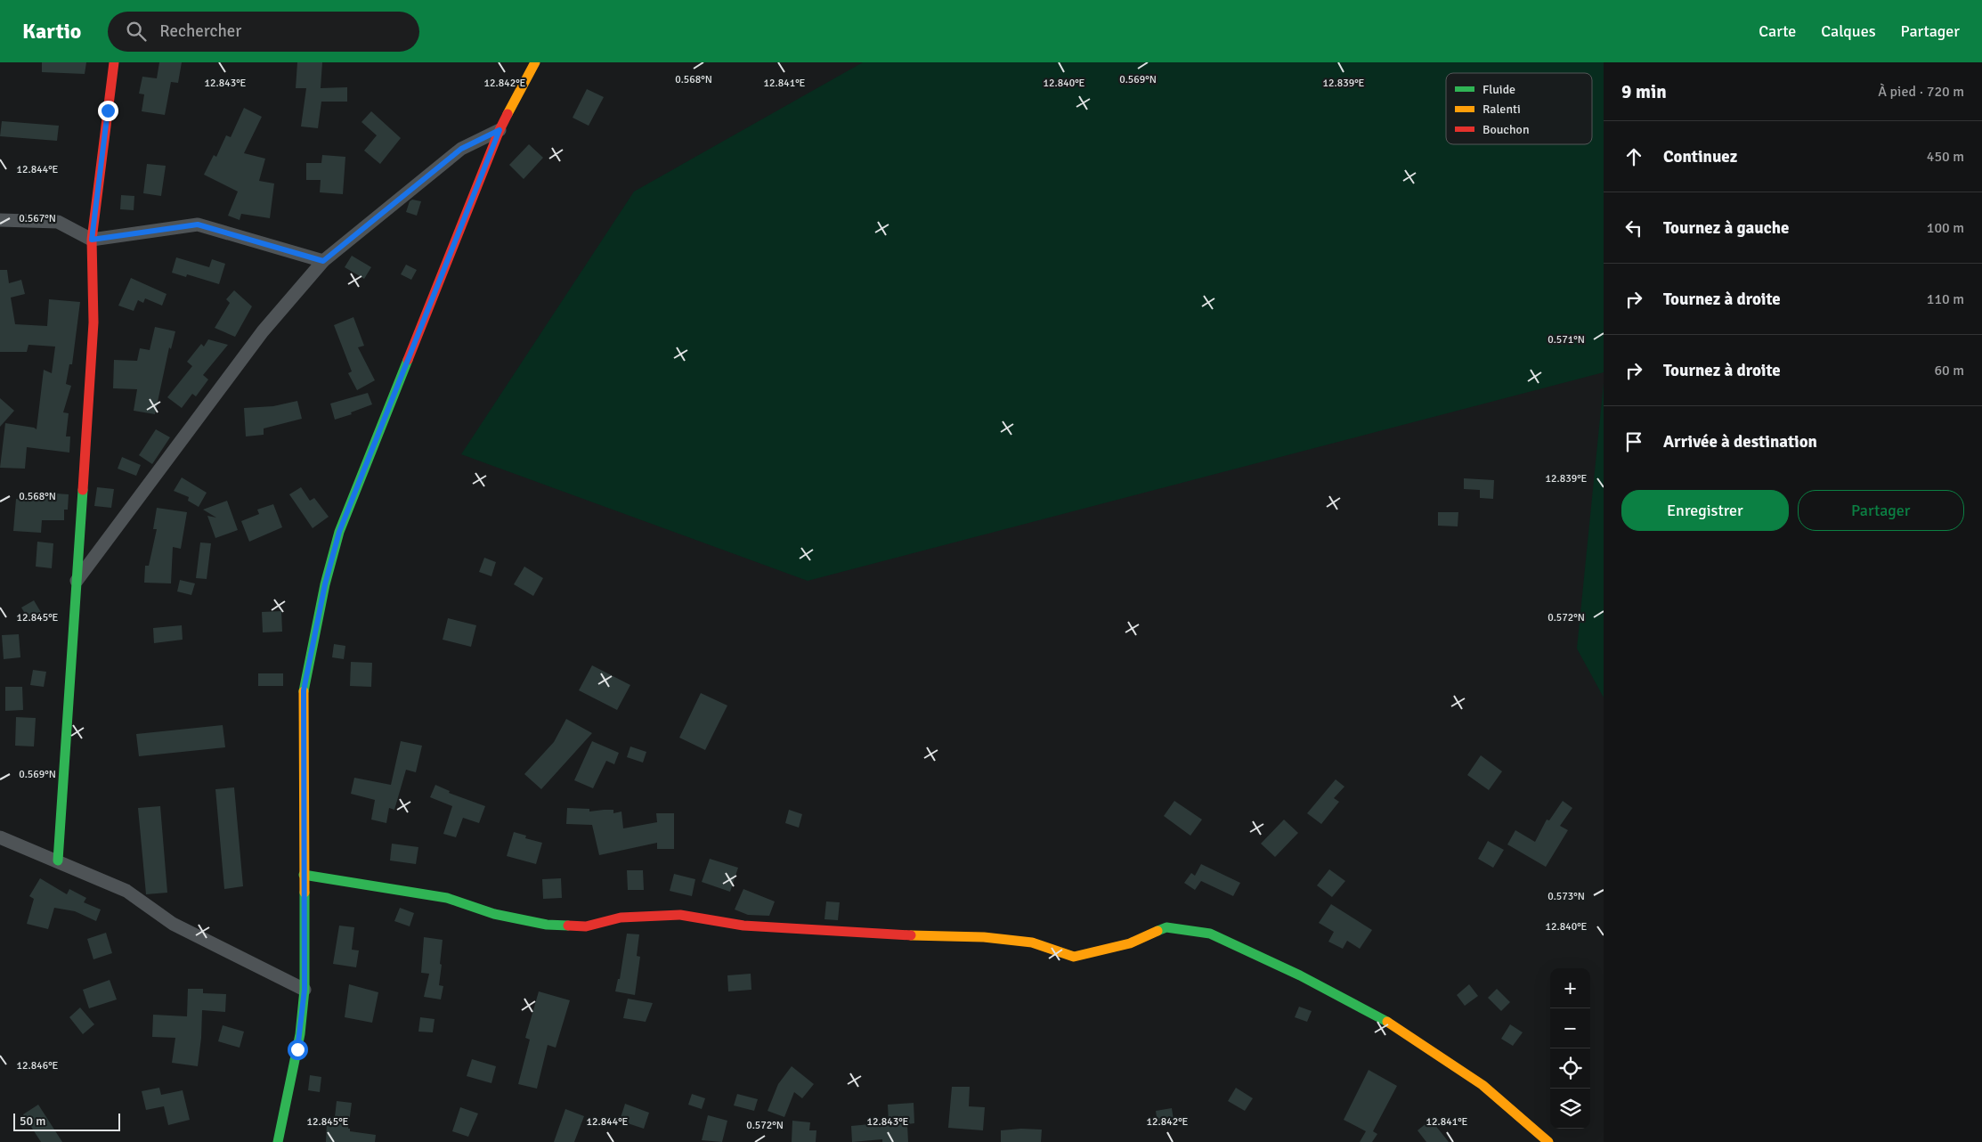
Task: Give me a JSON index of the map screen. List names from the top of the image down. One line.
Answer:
{"legend":["Fluide","Ralenti","Bouchon"],"scale_bar":"50 m","page":{"header":"Kartio","search":"Rechercher","nav":["Carte","Calques","Partager"],"heading":["9 min","À pied · 720 m"],"list":[["Continuez","450 m"],["Tournez à gauche","100 m"],["Tournez à droite","110 m"],["Tournez à droite","60 m"],"Arrivée à destination"],"buttons":["Enregistrer","Partager"],"map_buttons":["+","−"],"scale":"50 m"},"coordinates":["0.568°N","0.569°N","12.839°E","12.843°E","12.842°E","12.841°E","12.840°E","12.844°E","0.567°N","0.571°N","12.845°E","0.572°N","0.573°N","12.846°E"]}
